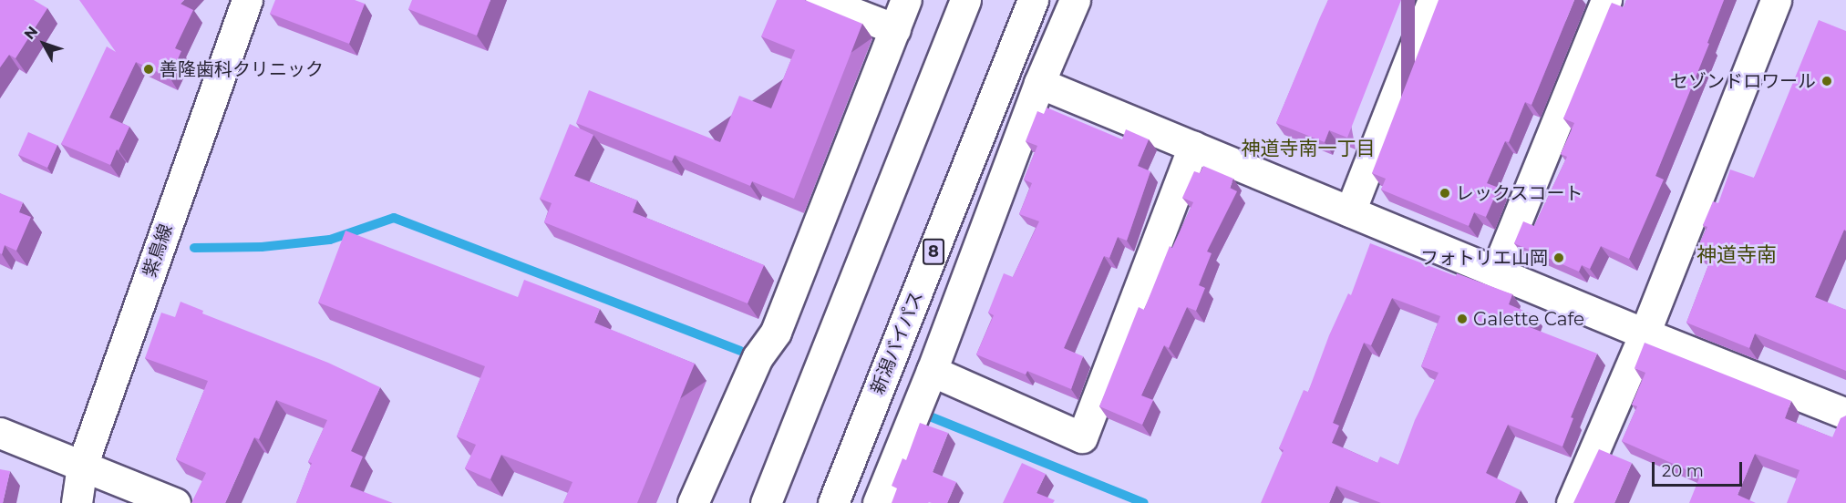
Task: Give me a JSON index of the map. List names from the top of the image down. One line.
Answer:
{"streets":{"main road":["紫鳥線","8","新潟バイパス"]},"districts":["神道寺南一丁目","神道寺南"],"places":["善隆歯科クリニック","セゾンドロワール","レックスコート","フォトリエ山岡","Galette Cafe"],"scale_bar":"20 m","north":"top left"}
